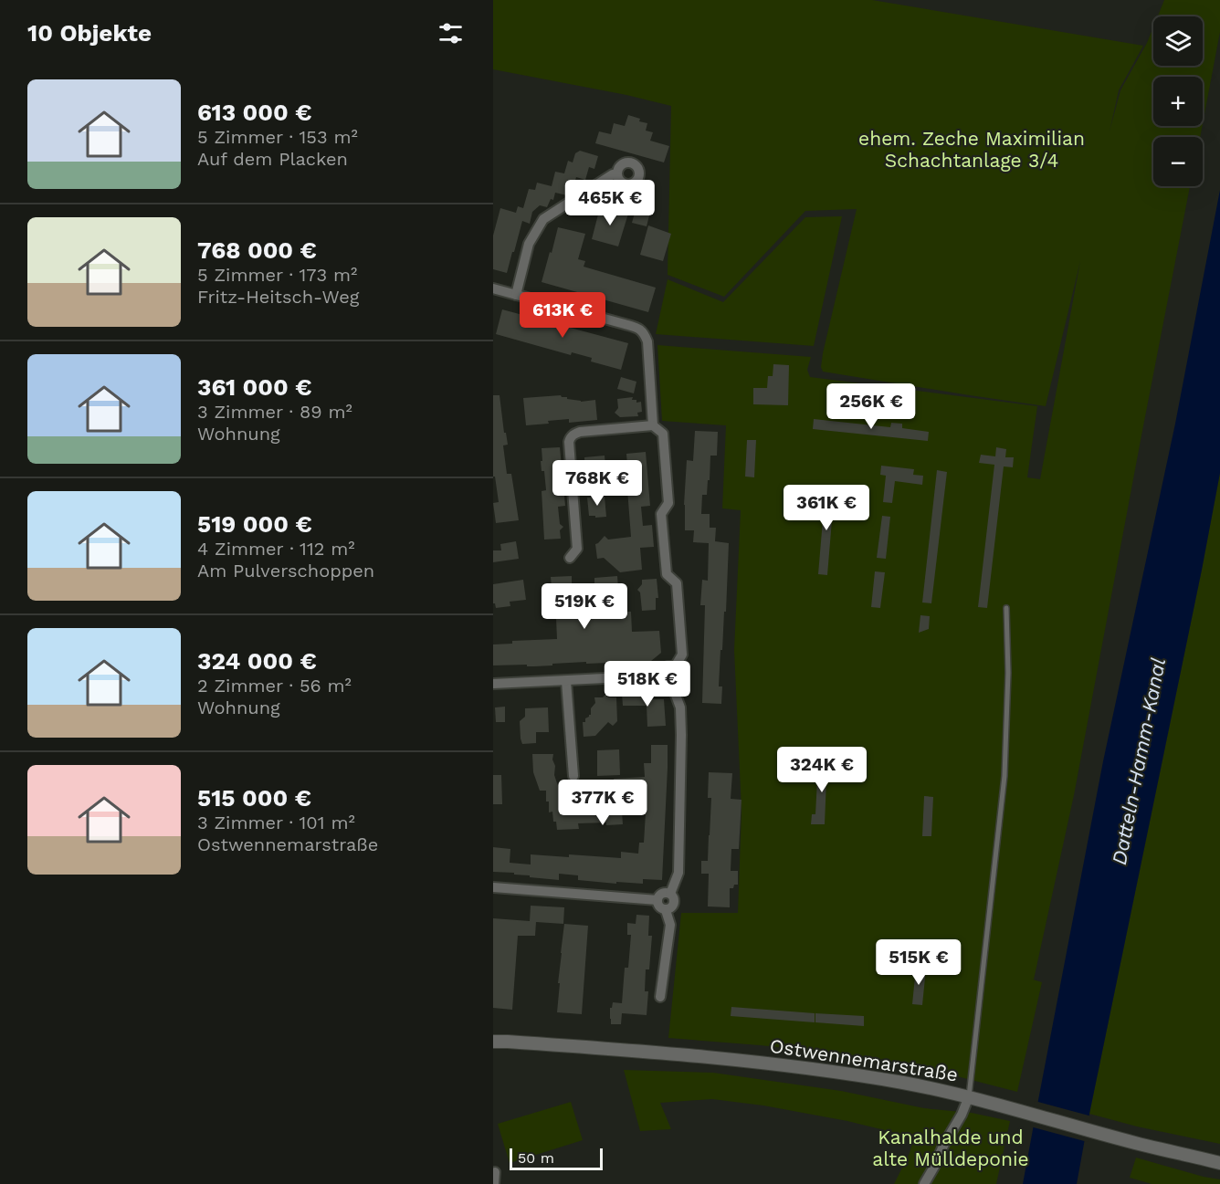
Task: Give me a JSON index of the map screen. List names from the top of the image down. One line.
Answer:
{"streets":{"street":["Ostwennemarstraße"]},"water":["Datteln-Hamm-Kanal"],"parks":["ehem. Zeche Maximilian Schachtanlage 3/4","Kanalhalde und alte Mülldeponie"],"scale_bar":"50 m","page":{"heading":"10 Objekte","map_buttons":["+","−"],"list":[{"name":"613 000 €","note":"5 Zimmer · 153 m² · Auf dem Placken"},{"name":"768 000 €","note":"5 Zimmer · 173 m² · Fritz-Heitsch-Weg"},{"name":"361 000 €","note":"3 Zimmer · 89 m² · Wohnung"},{"name":"519 000 €","note":"4 Zimmer · 112 m² · Am Pulverschoppen"},{"name":"324 000 €","note":"2 Zimmer · 56 m² · Wohnung"},{"name":"515 000 €","note":"3 Zimmer · 101 m² · Ostwennemarstraße"}],"price":["465K €","613K €","256K €","768K €","361K €","519K €","518K €","324K €","377K €","515K €"],"scale":"50 m"}}
